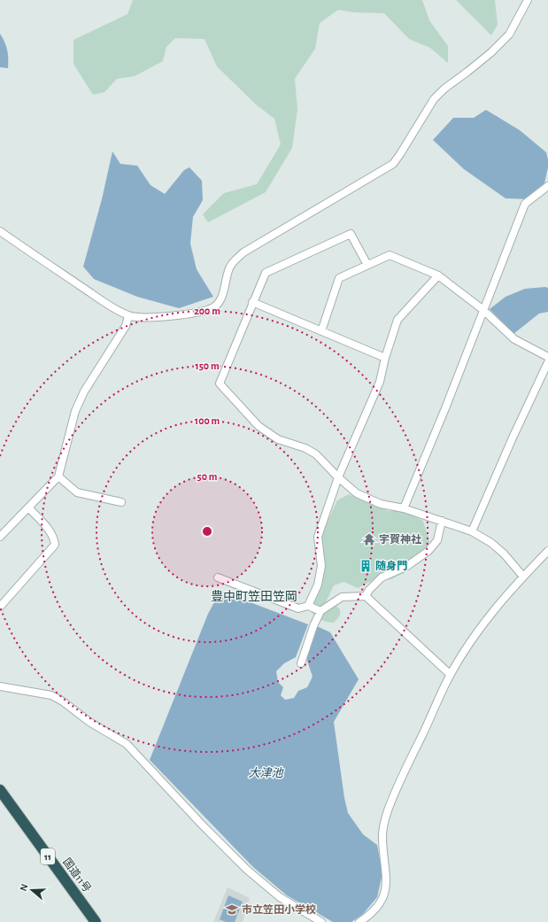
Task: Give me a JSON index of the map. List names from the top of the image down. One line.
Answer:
{"streets":{"highway":["11","国道11号"]},"districts":["豊中町笠田笠岡"],"water":["大津池"],"places":{"temple":["宇賀神社"],"building":["随身門"],"school or university":["市立笠田小学校"]},"north":"left","rings":["200 m","150 m","100 m","50 m"]}
